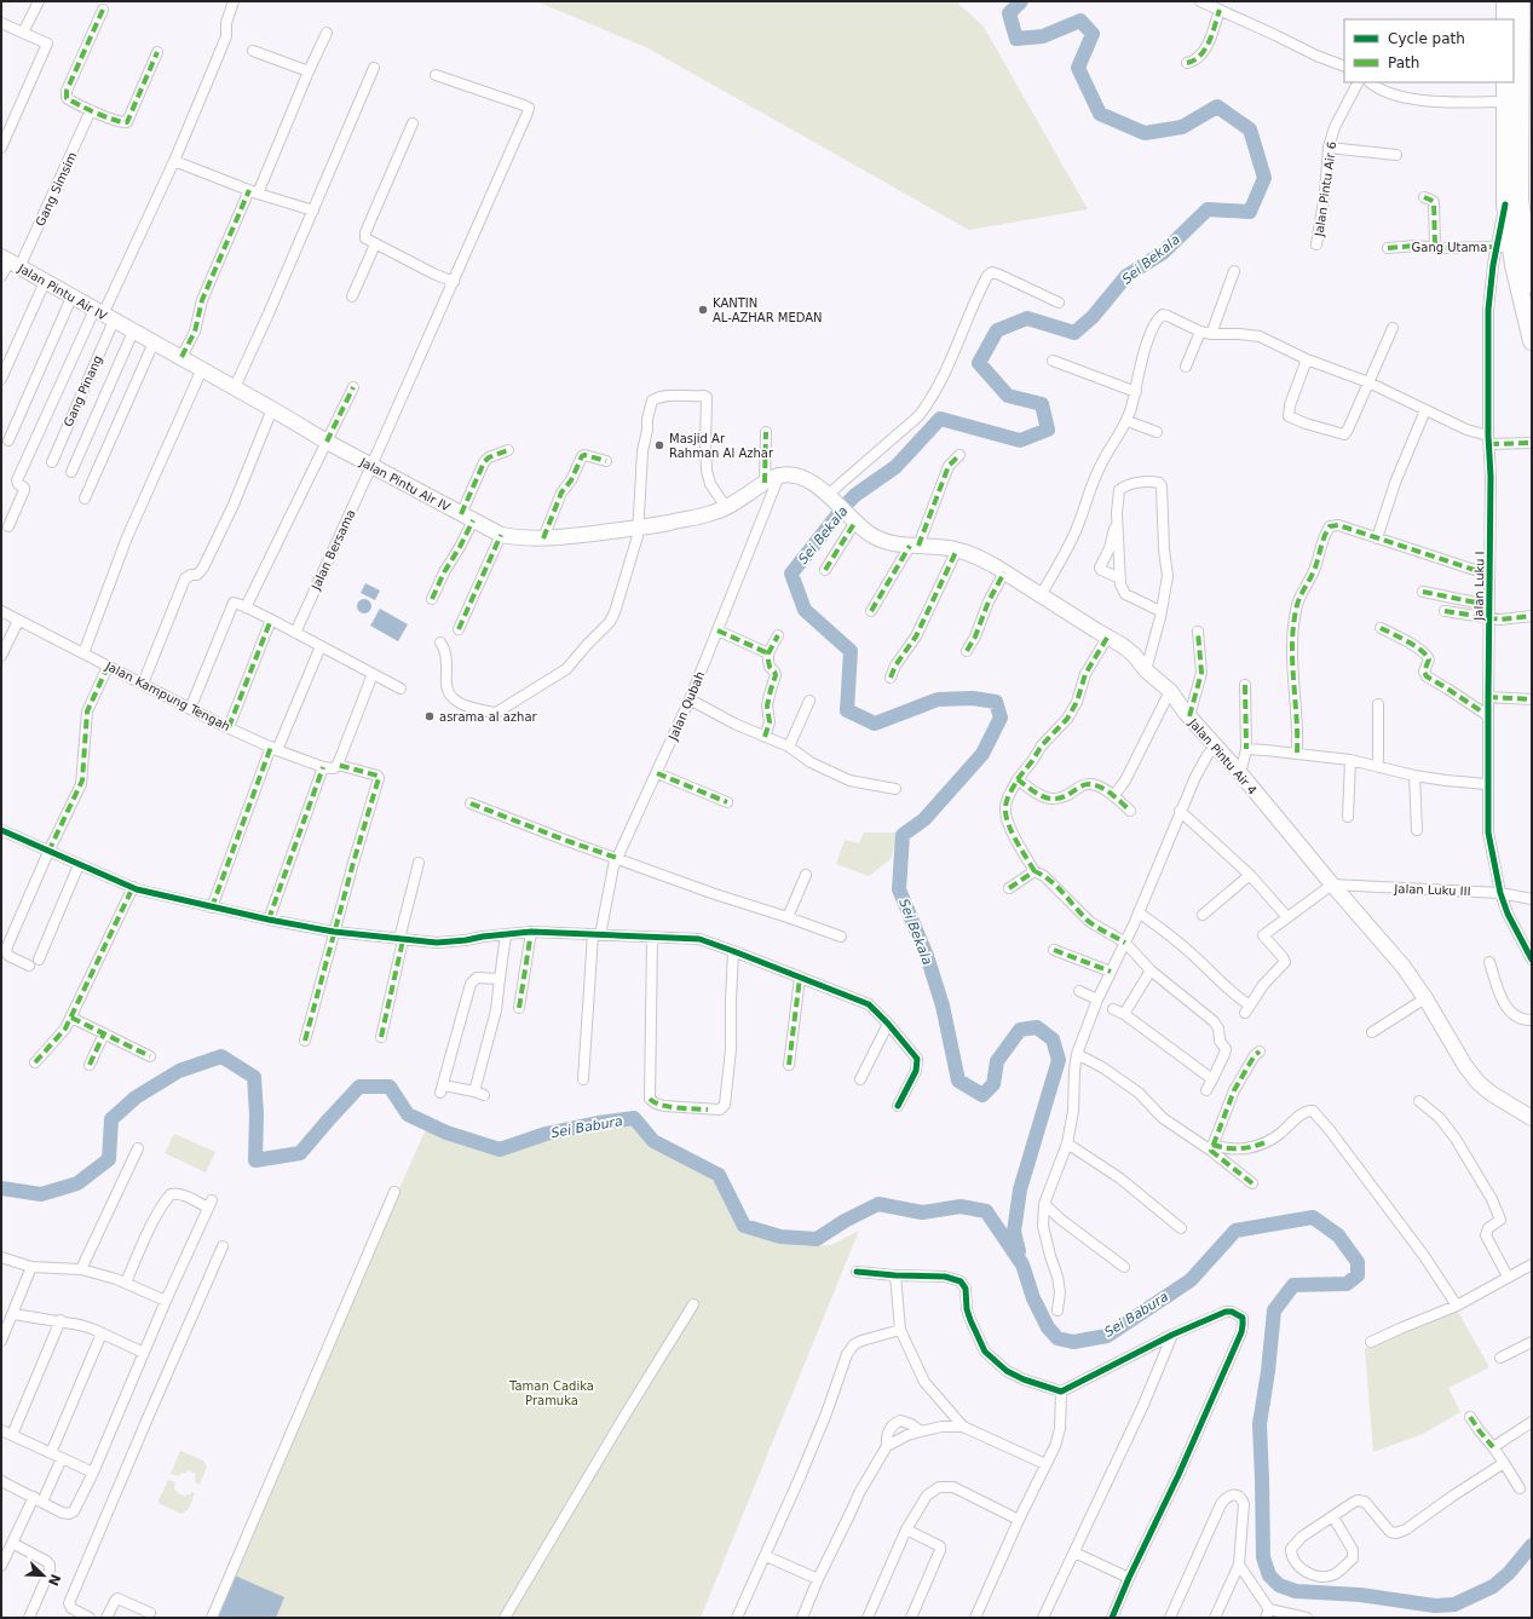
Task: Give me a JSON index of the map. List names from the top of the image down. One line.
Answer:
{"streets":{"main road":["Jalan Pintu Air IV","Jalan Pintu Air 4"],"street":["Gang Simsim","Jalan Pintu Air 6","Gang Utama","Gang Pinang","Jalan Bersama","Jalan Luku I","Jalan Kampung Tengah","Jalan Qubah","Jalan Luku III"]},"crossings":[["Gang Simsim","Jalan Pintu Air IV"],["Gang Utama","Jalan Luku I"],["Jalan Pintu Air IV","Gang Pinang"],["Jalan Pintu Air IV","Jalan Bersama"],["Jalan Pintu Air IV","Jalan Qubah"],["Jalan Luku I","Jalan Luku III"],["Jalan Pintu Air 4","Jalan Luku III"]],"water":["Sei Bekala","Sei Babura"],"parks":["Taman Cadika Pramuka"],"places":["KANTIN AL-AZHAR MEDAN","Masjid Ar Rahman Al Azhar","asrama al azhar"],"legend":["Cycle path","Path"],"north":"bottom right"}
